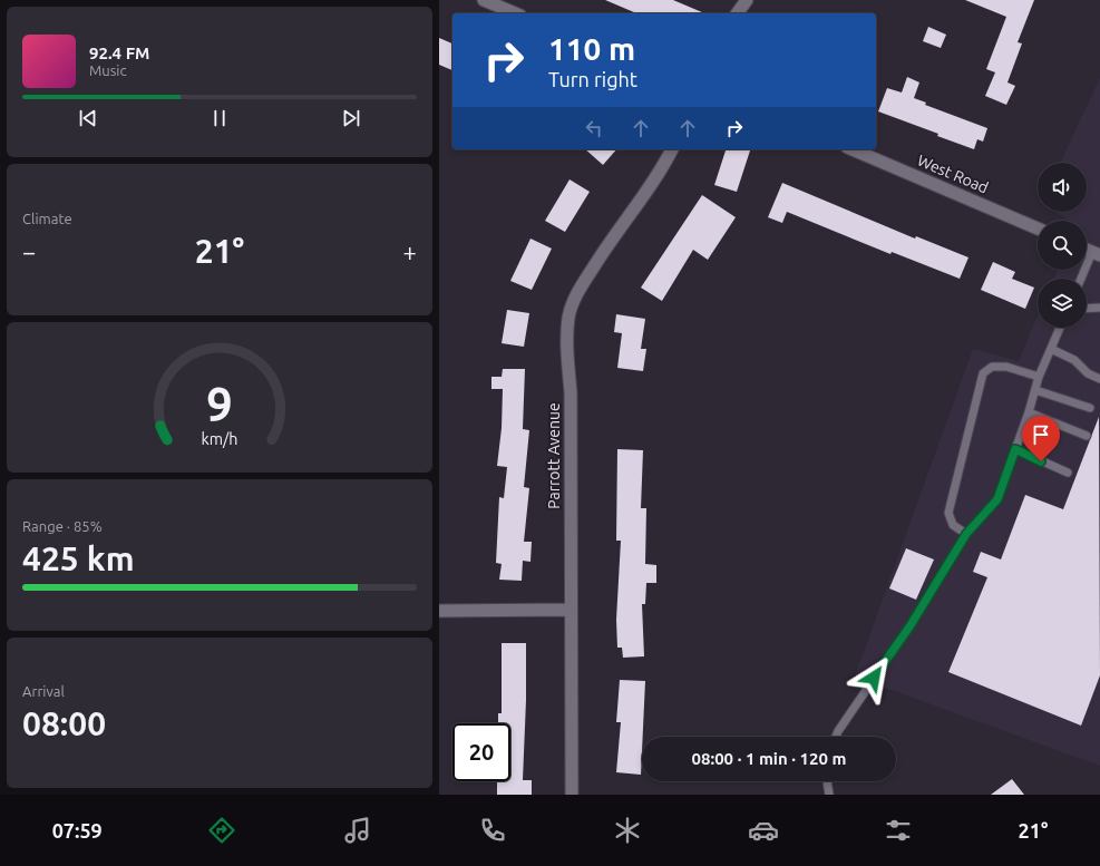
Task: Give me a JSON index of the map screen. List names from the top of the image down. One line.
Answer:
{"streets":{"street":["West Road","Parrott Avenue"]},"page":{"turn":["110 m","Turn right"],"song":["92.4 FM","Music"],"tile":["Climate",["Range · 85%","425 km"],["Arrival","08:00"]],"heat":["−","21°","+"],"limit":"20","trip":"08:00 · 1 min · 120 m","tabs":["07:59","21°"],"gauge":["9","km/h"]}}
